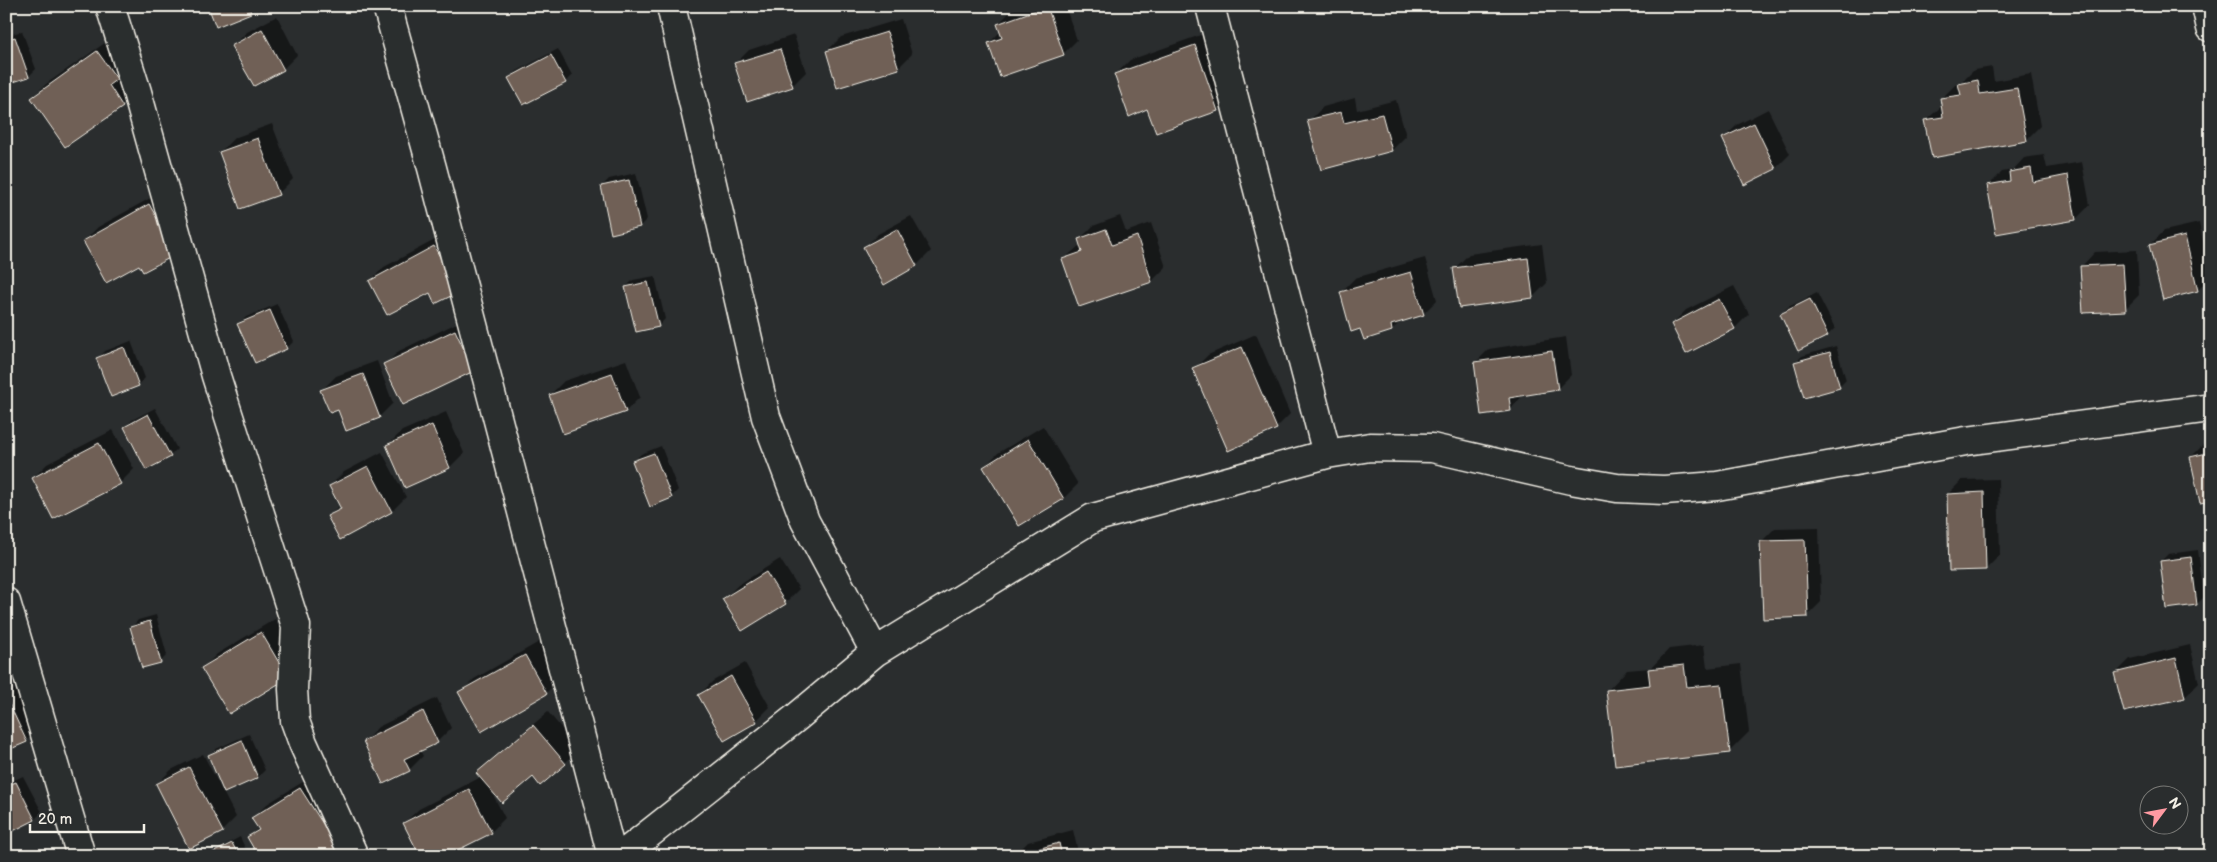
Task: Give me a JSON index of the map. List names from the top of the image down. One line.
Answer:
{"scale_bar":"20 m","north":"top right"}
